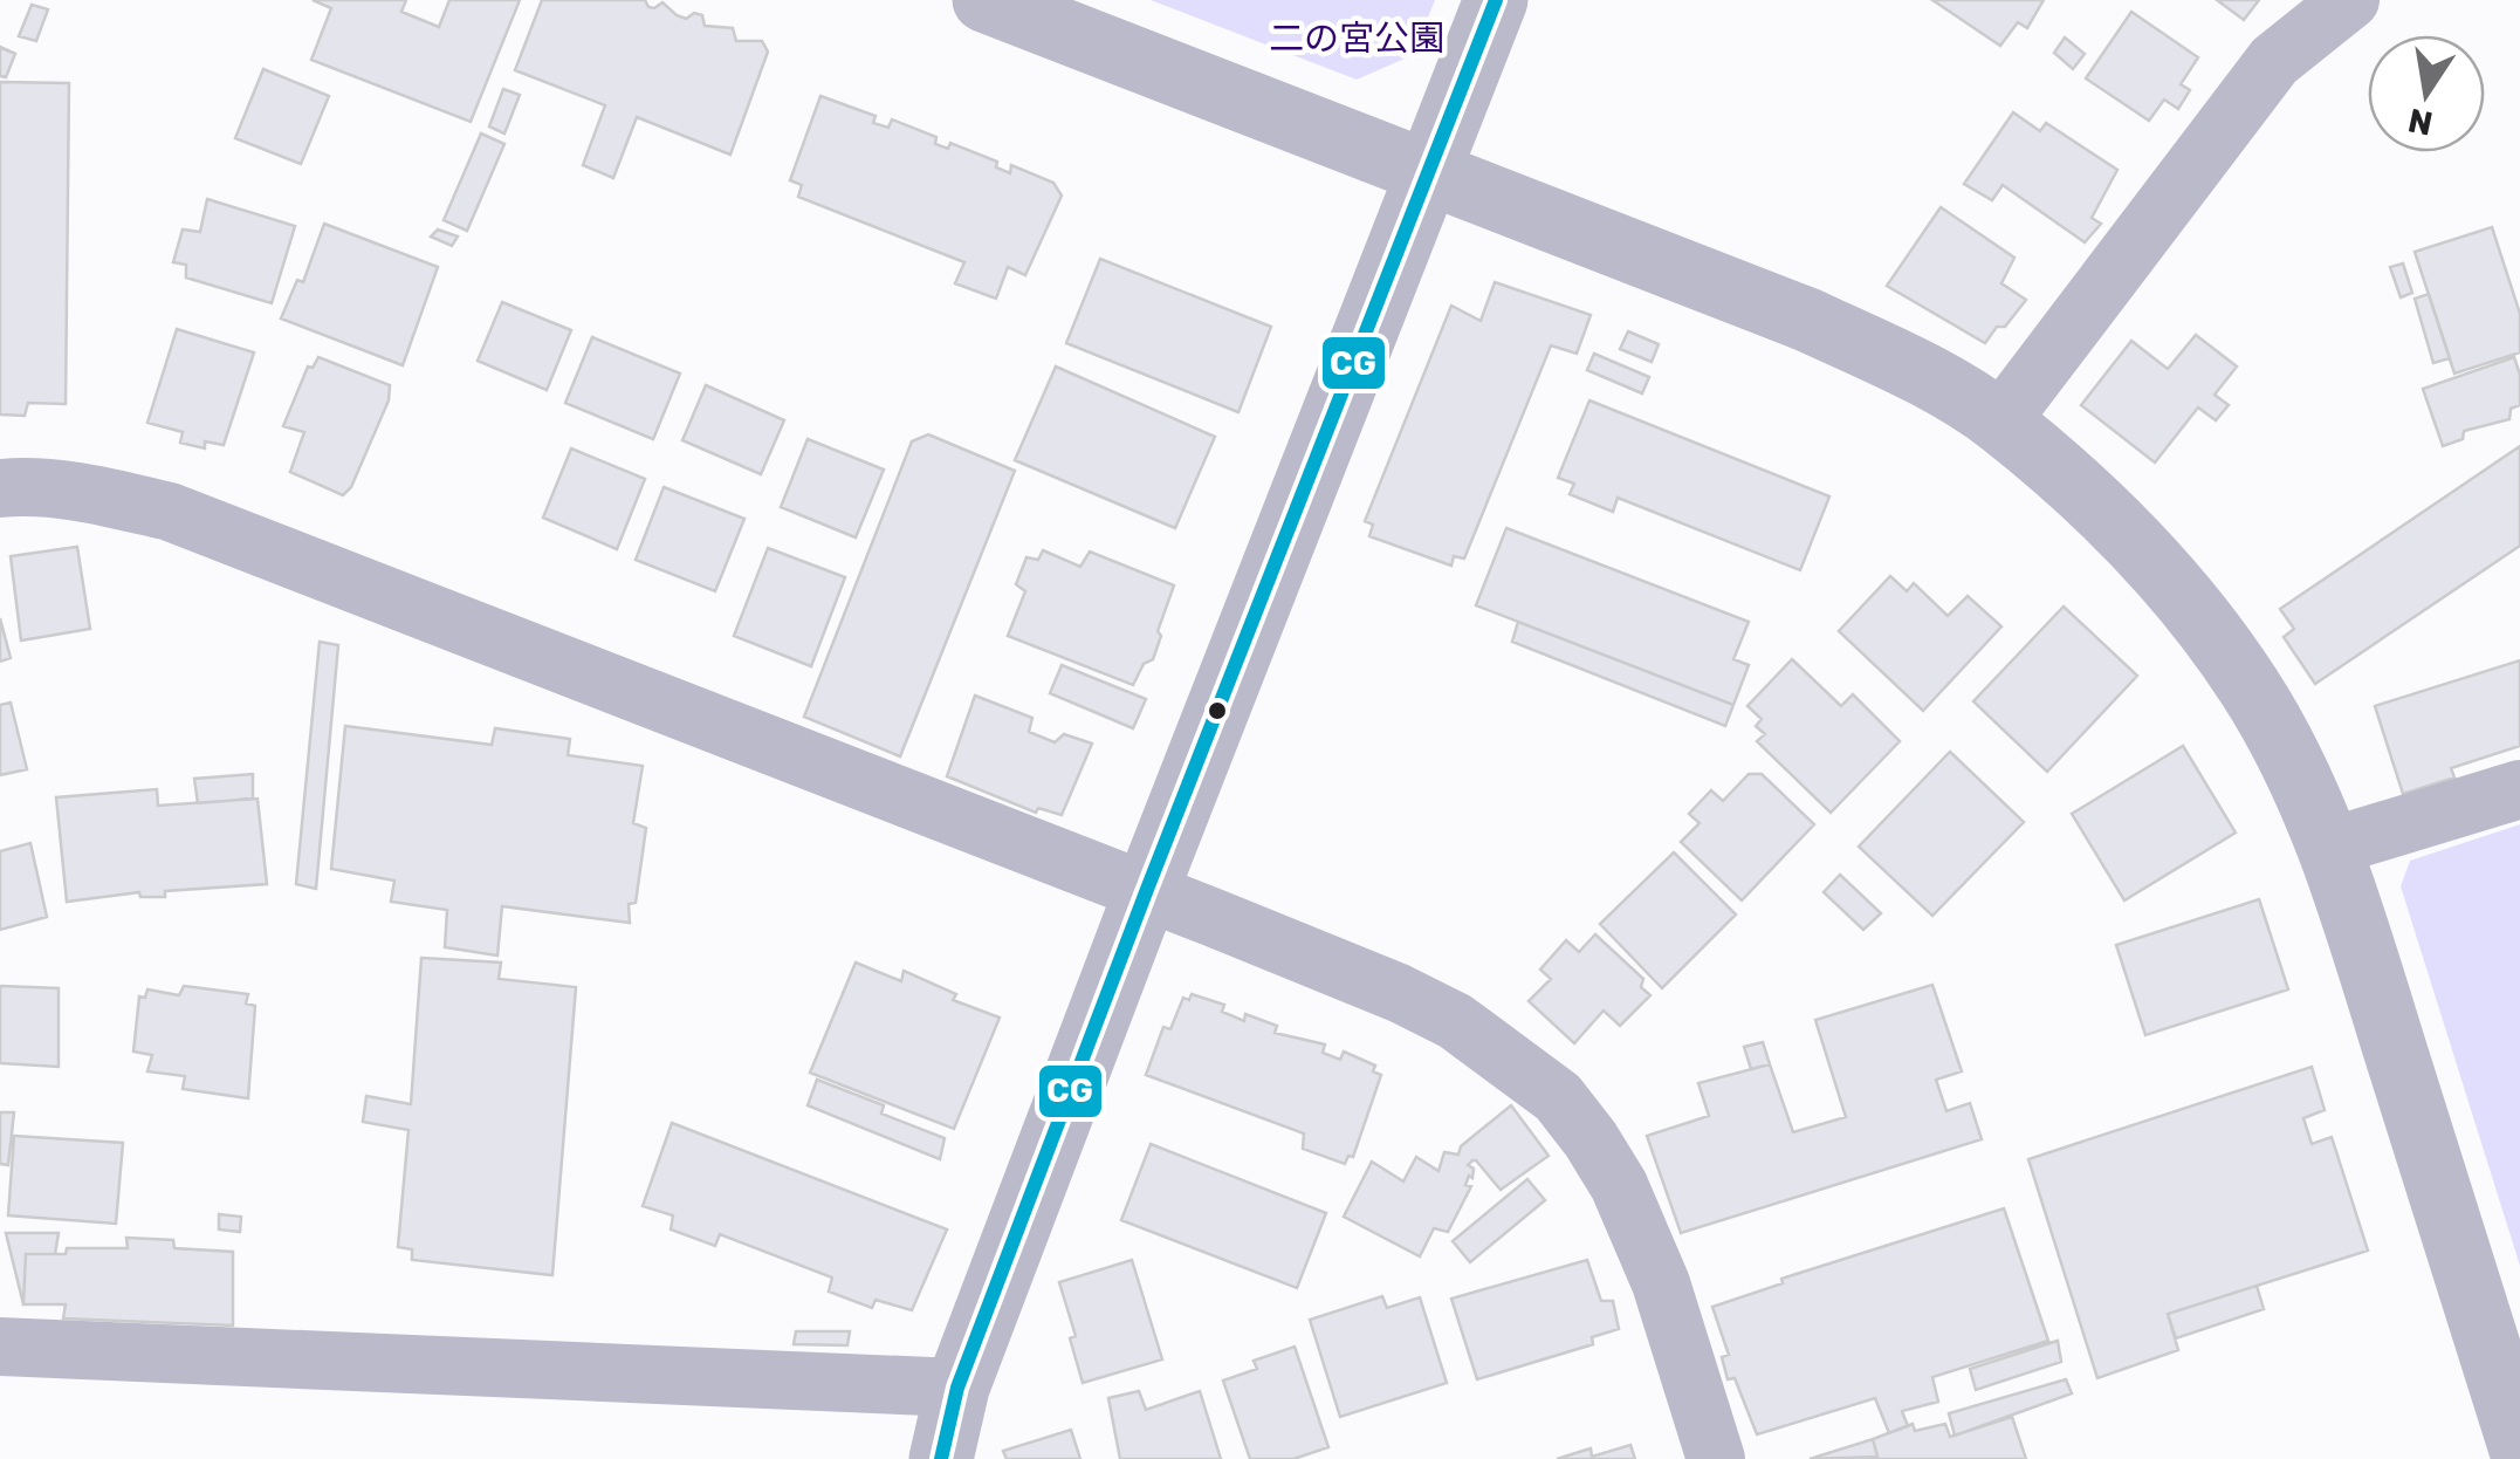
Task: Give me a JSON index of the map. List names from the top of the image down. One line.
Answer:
{"parks":["二の宮公園"],"lines":["transit line CG"],"north":"bottom"}
